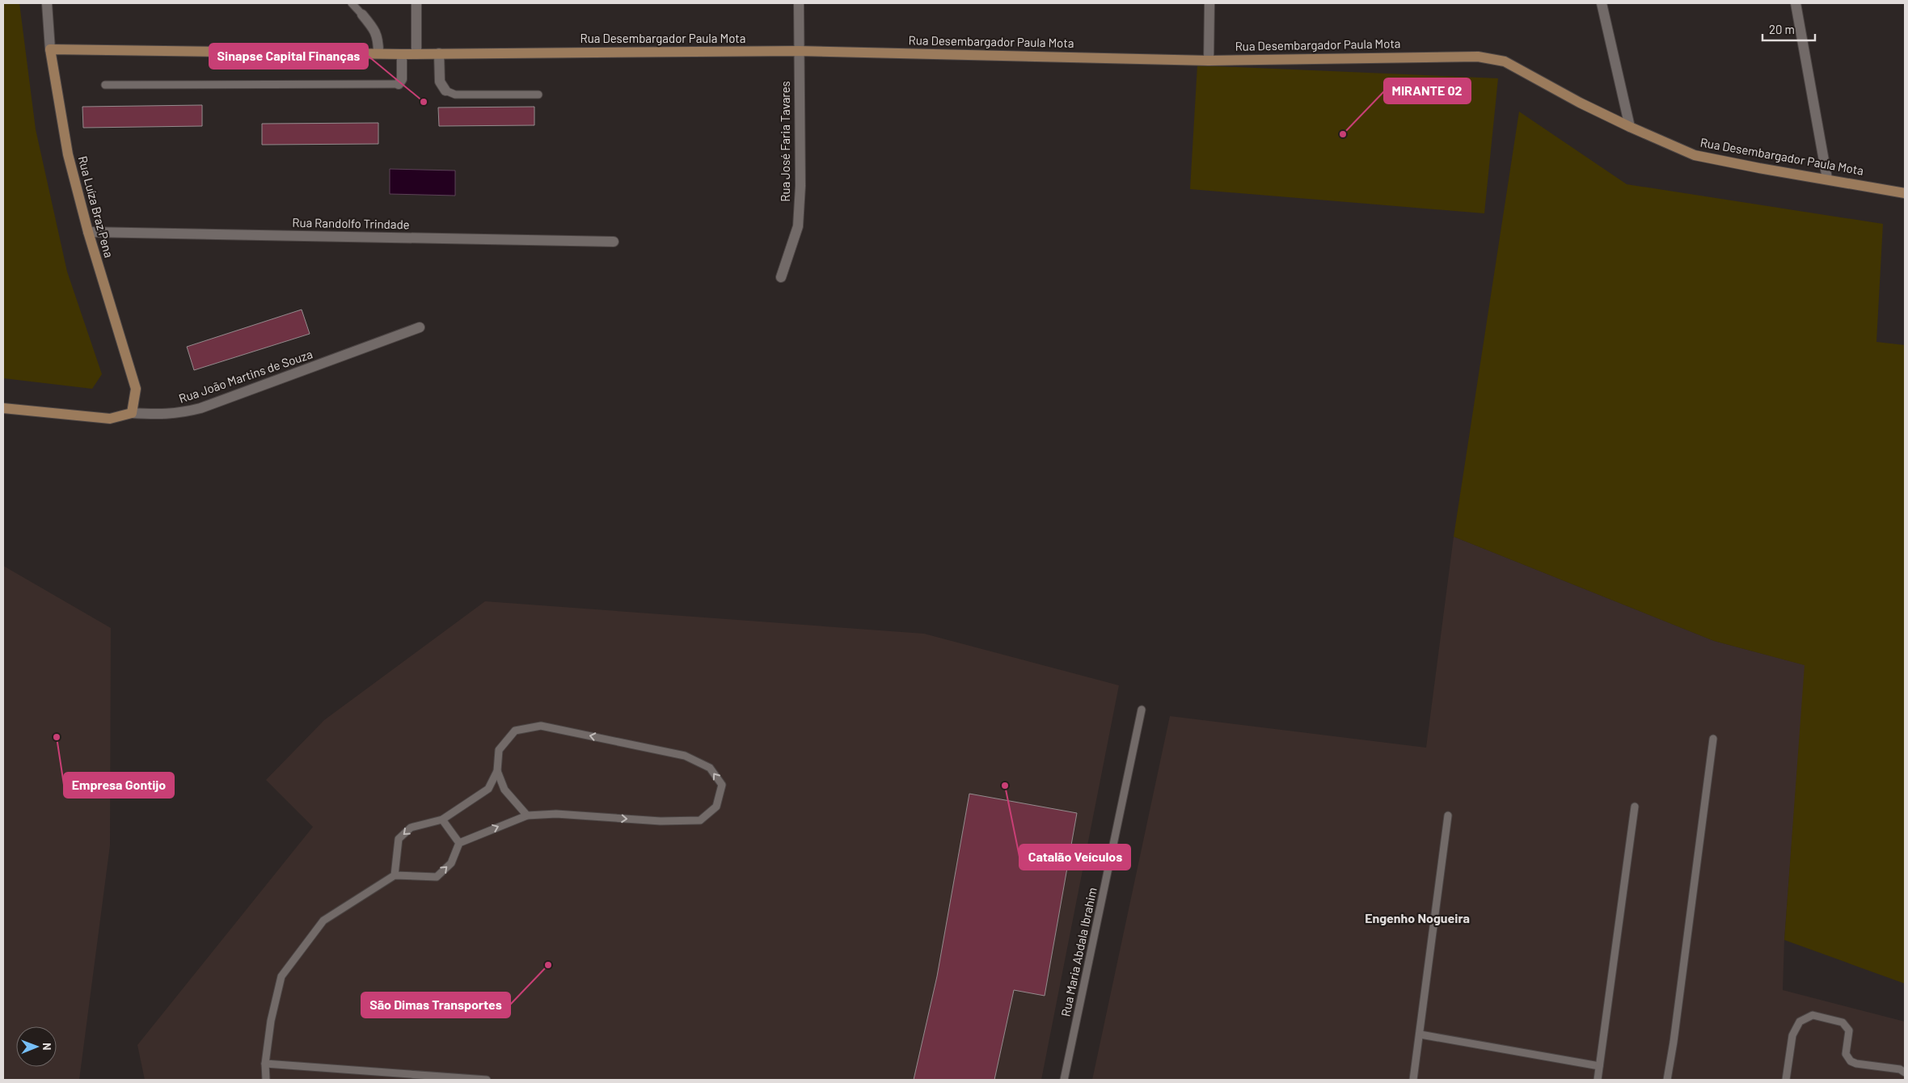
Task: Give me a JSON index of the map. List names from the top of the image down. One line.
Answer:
{"streets":{"street":["Rua Desembargador Paula Mota","Rua José Faria Tavares","Rua Luíza Braz Pena","Rua Randolfo Trindade","Rua João Martins de Souza"],"lane":["Rua Maria Abdala Ibrahim"]},"crossings":[["Rua Desembargador Paula Mota","Rua José Faria Tavares"],["Rua Desembargador Paula Mota","Rua Luíza Braz Pena"],["Rua Luíza Braz Pena","Rua Randolfo Trindade"],["Rua Luíza Braz Pena","Rua João Martins de Souza"]],"districts":["Engenho Nogueira"],"places":["Sinapse Capital Finanças","MIRANTE 02","Empresa Gontijo","Catalão Veículos","São Dimas Transportes"],"scale_bar":"20 m","north":"right"}
